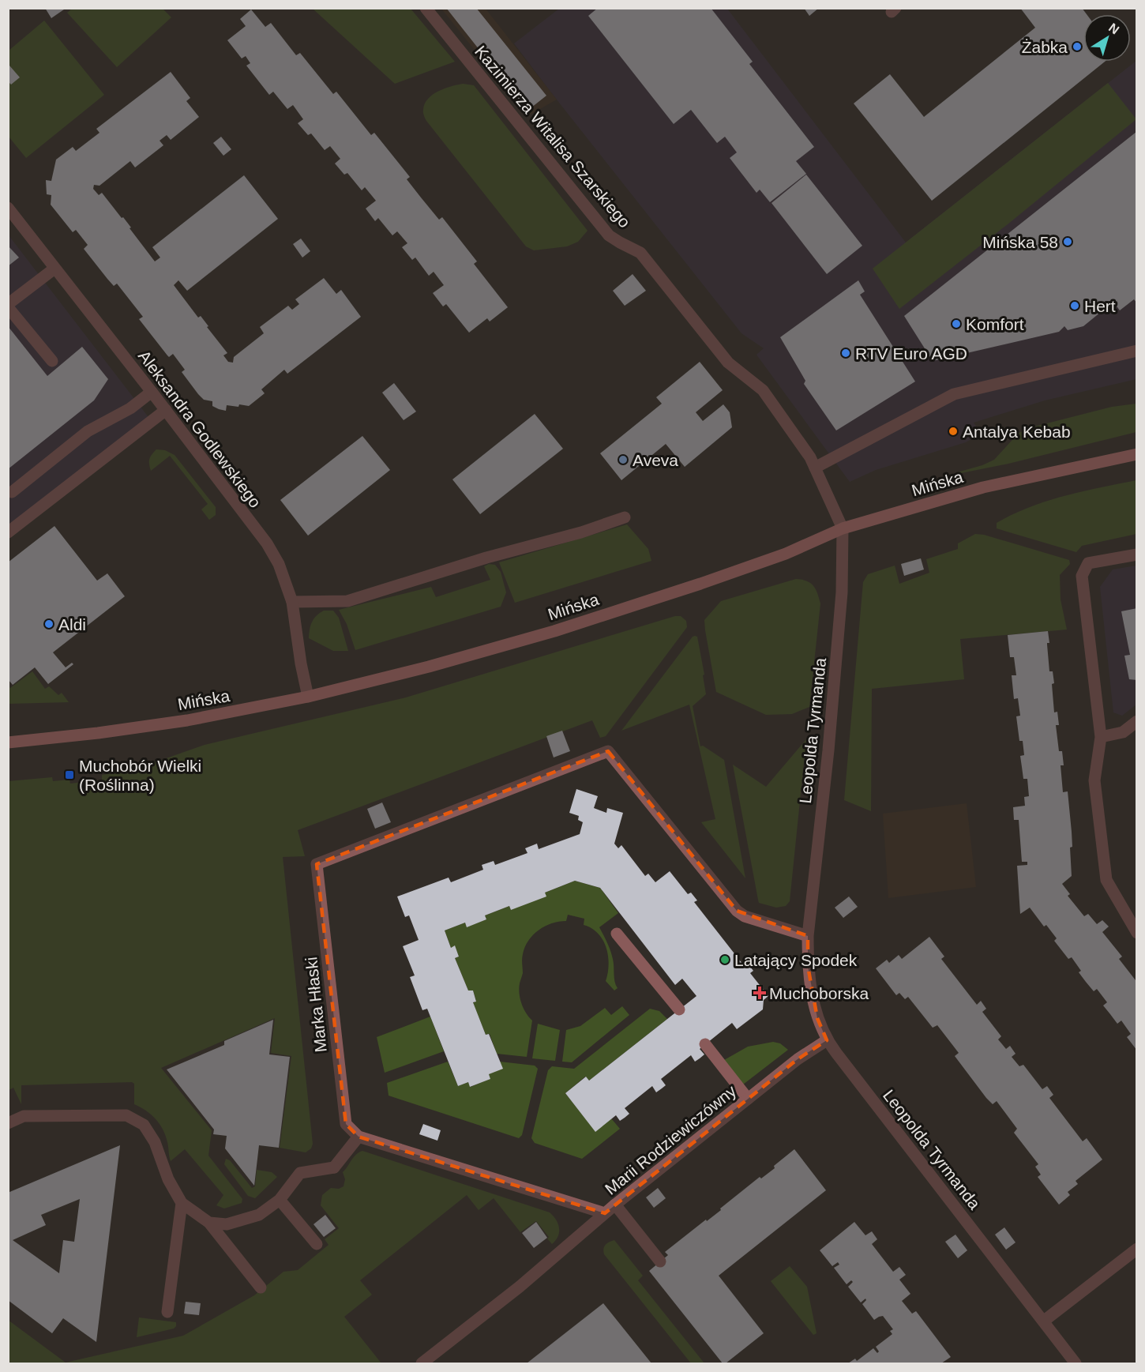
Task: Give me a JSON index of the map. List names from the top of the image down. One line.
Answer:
{"streets":{"street":["Kazimierza Witalisa Szarskiego","Aleksandra Godlewskiego","Mińska","Leopolda Tyrmanda","Marka Hłaski","Marii Rodziewiczówny"]},"crossings":[["Kazimierza Witalisa Szarskiego","Mińska"],["Kazimierza Witalisa Szarskiego","Leopolda Tyrmanda"],["Aleksandra Godlewskiego","Mińska"],["Mińska","Leopolda Tyrmanda"],["Leopolda Tyrmanda","Marka Hłaski"],["Leopolda Tyrmanda","Marii Rodziewiczówny"],["Marka Hłaski","Marii Rodziewiczówny"]],"places":{"other":["Żabka","Mińska 58","Hert","Komfort","RTV Euro AGD","Antalya Kebab","Aveva","Aldi","Latający Spodek"],"transit":["Muchobór Wielki (Roślinna)"],"health":["Muchoborska"]},"north":"top right"}
